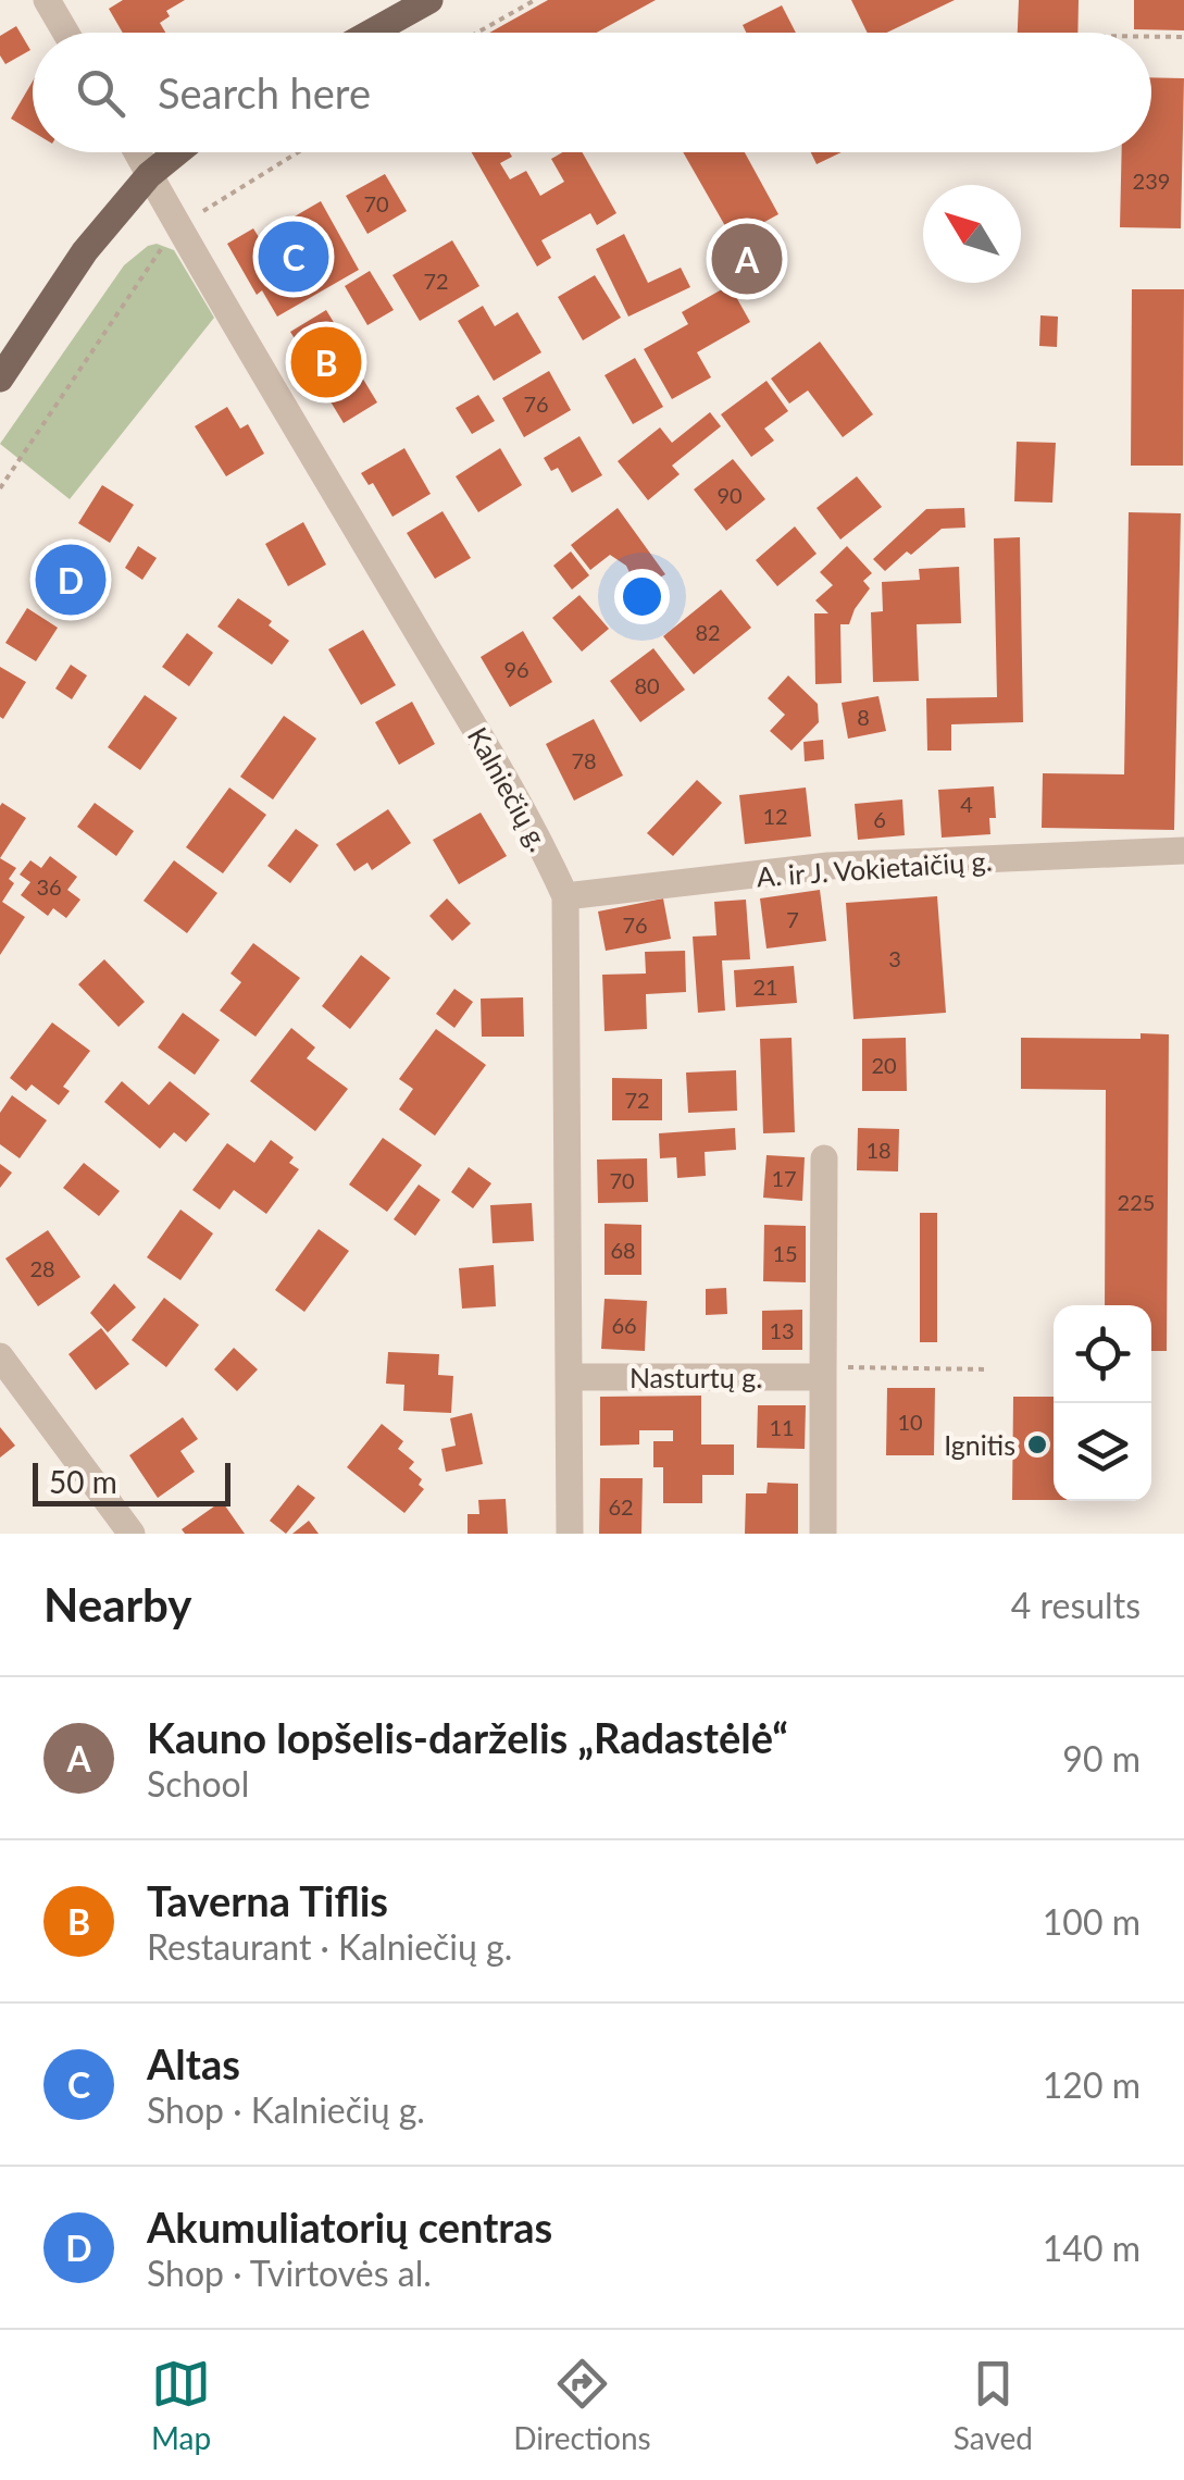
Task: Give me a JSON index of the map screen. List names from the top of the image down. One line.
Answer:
{"streets":{"street":["Kalniečių g.","A. ir J. Vokietaičių g.","Nasturtų g."]},"crossings":[["Kalniečių g.","A. ir J. Vokietaičių g."],["Kalniečių g.","Nasturtų g."]],"places":["Ignitis"],"house_numbers":["239","70","72","76","90","82","96","80","8","78","4","12","6","36","7","76","3","21","20","72","18","17","70","225","68","15","28","66","13","10","11","62"],"scale_bar":"50 m","north":"top left","page":{"search":"Search here","pins":["C","A","B","D"],"scale":"50 m","heading":["Nearby","4 results"],"list":[{"mark":"A","name":"Kauno lopšelis-darželis „Radastėlė“","note":"School","value":"90 m"},{"mark":"B","name":"Taverna Tiflis","note":"Restaurant · Kalniečių g.","value":"100 m"},{"mark":"C","name":"Altas","note":"Shop · Kalniečių g.","value":"120 m"},{"mark":"D","name":"Akumuliatorių centras","note":"Shop · Tvirtovės al.","value":"140 m"}],"nav":["Map","Directions","Saved"]}}
